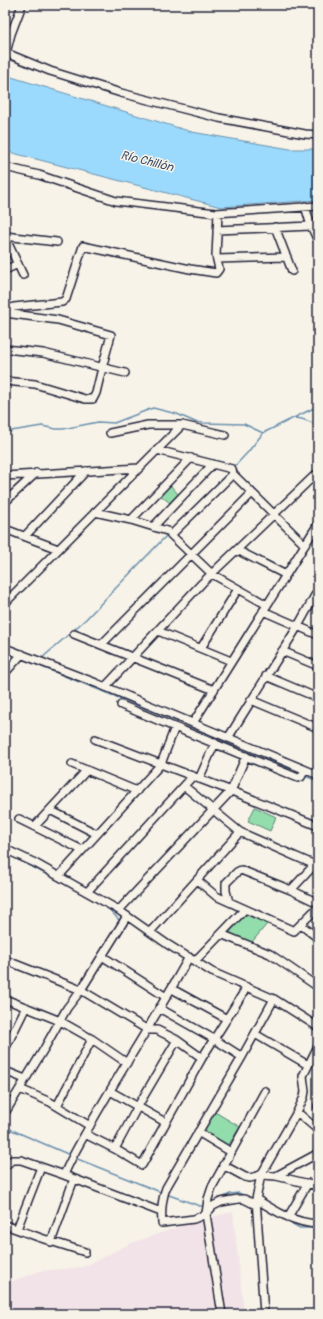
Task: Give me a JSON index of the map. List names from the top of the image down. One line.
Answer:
{"water":["Río Chillón"]}
